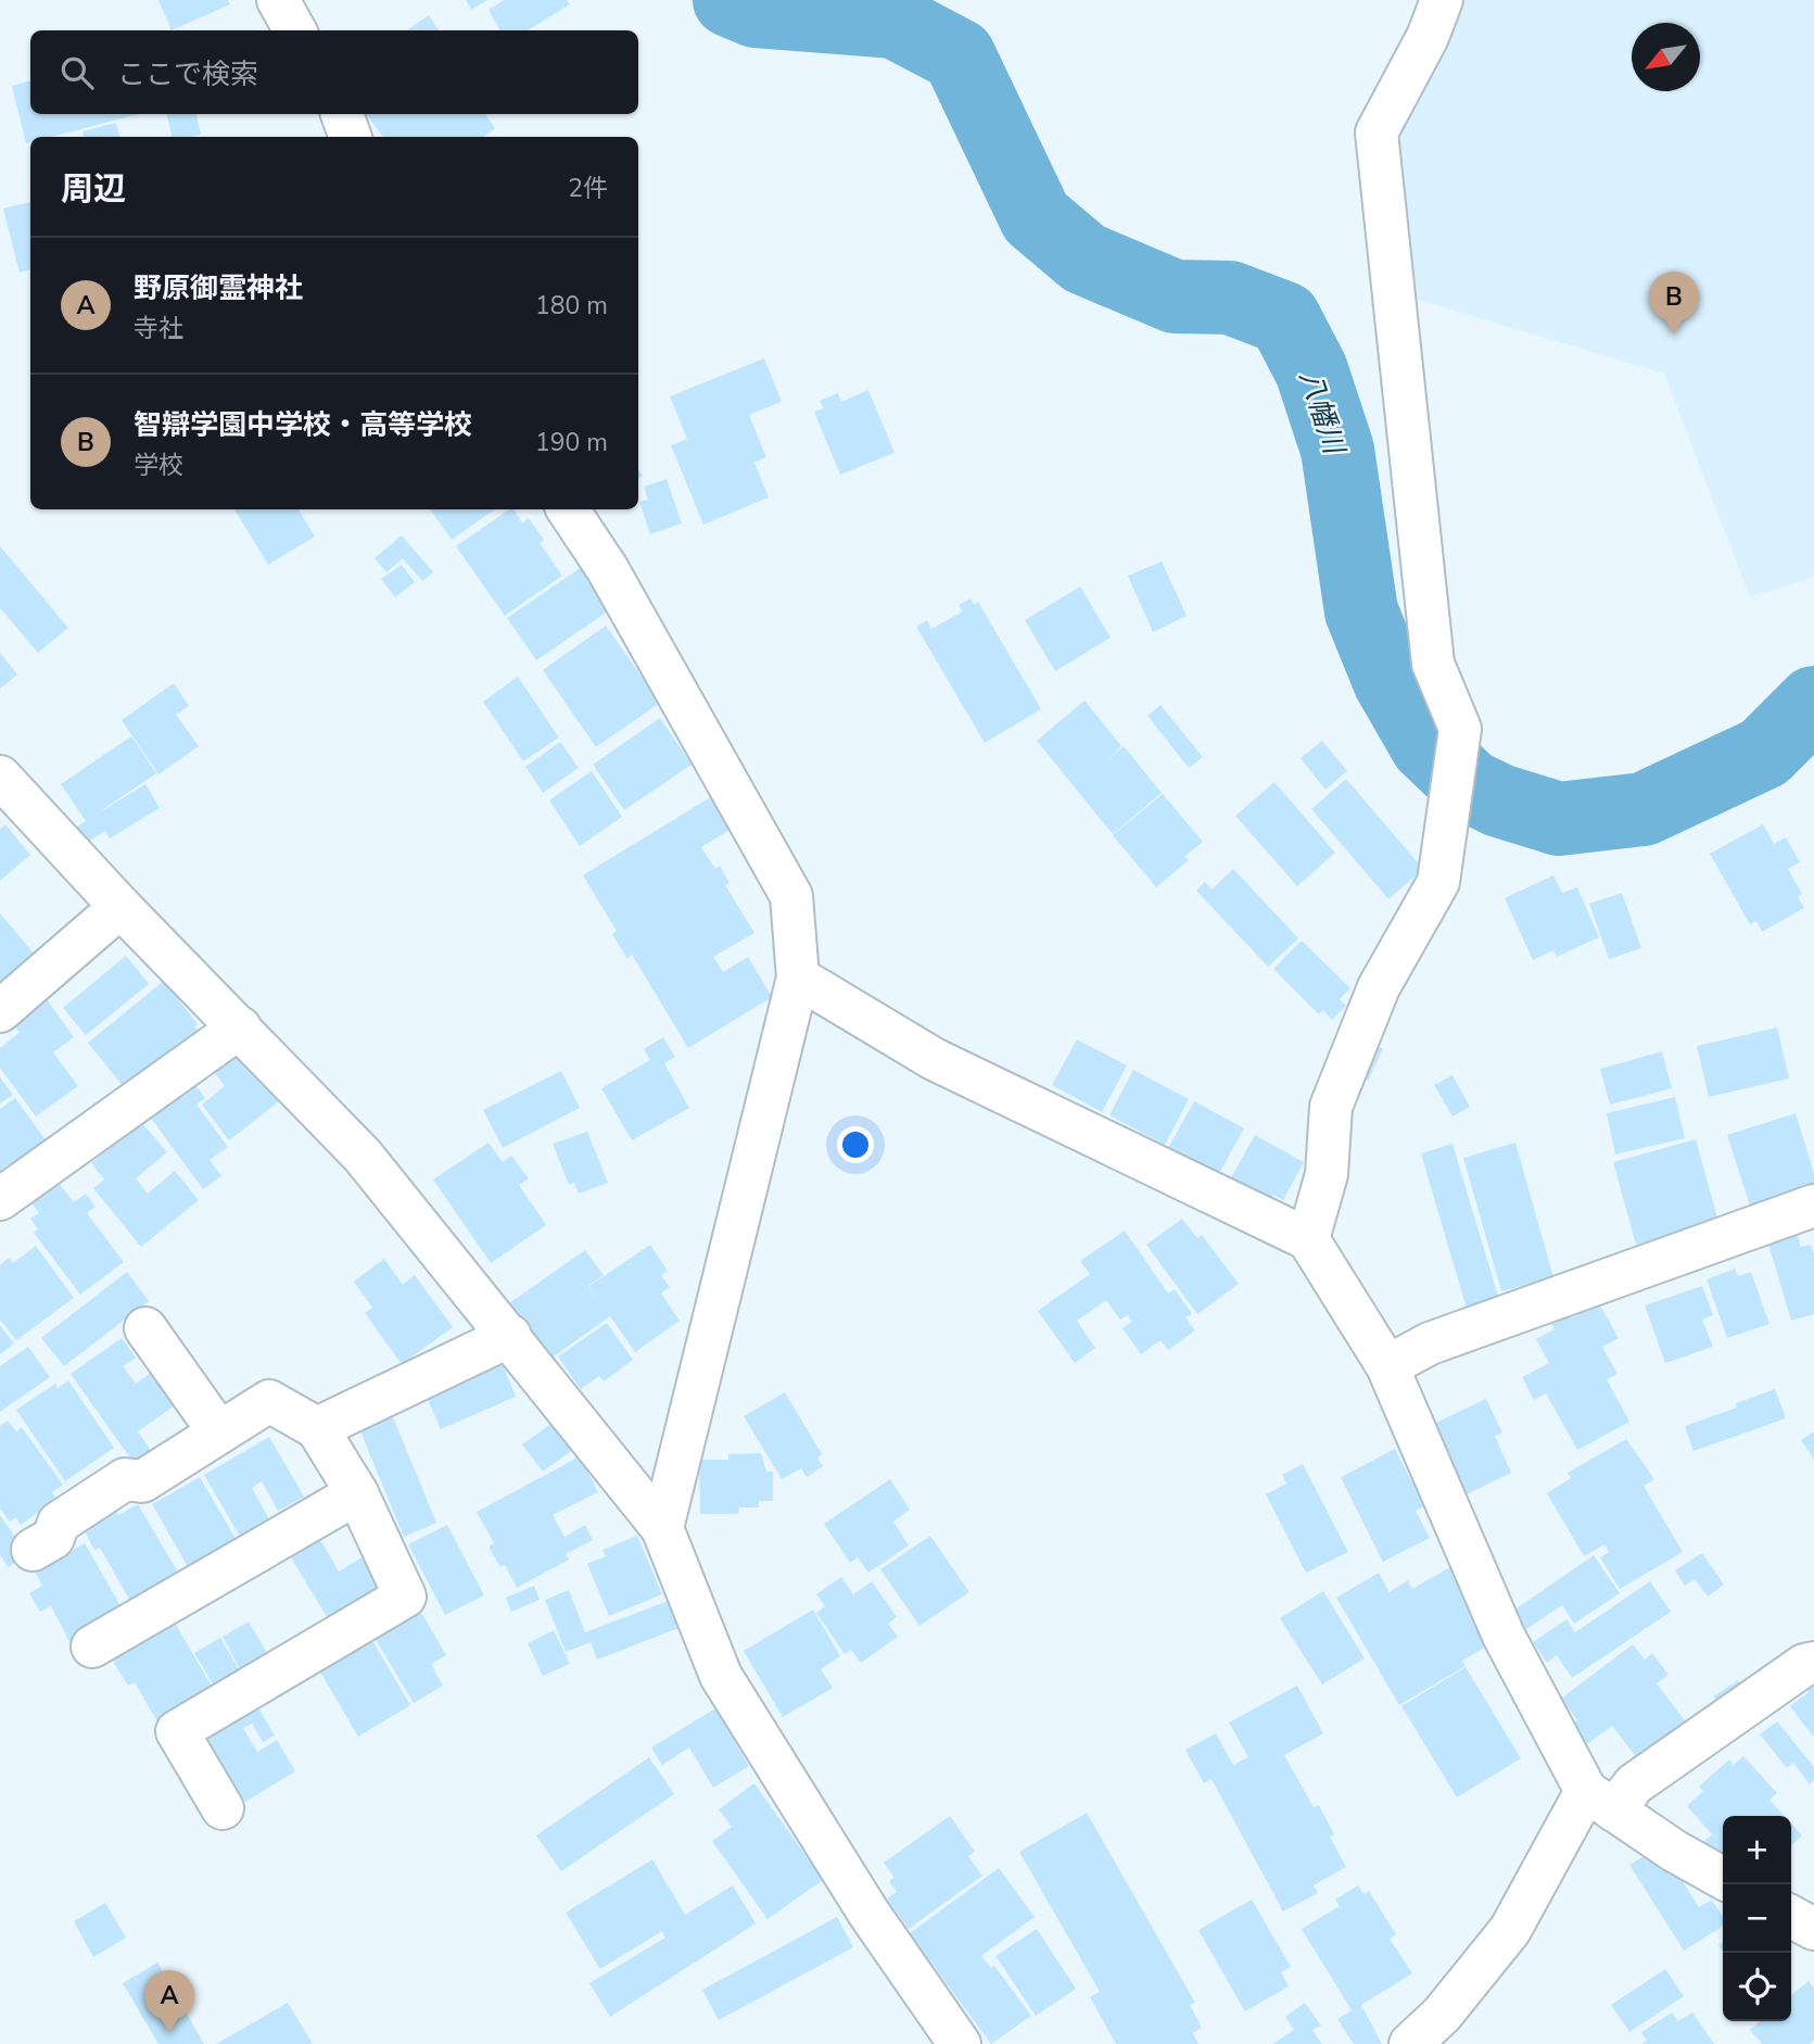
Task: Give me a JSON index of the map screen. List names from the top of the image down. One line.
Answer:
{"water":["八幡川"],"north":"bottom left","page":{"search":"ここで検索","heading":["周辺","2件"],"list":[{"mark":"A","name":"野原御霊神社","note":"寺社","value":"180 m"},{"mark":"B","name":"智辯学園中学校・高等学校","note":"学校","value":"190 m"}],"pins":["B","A"],"map_buttons":["+","−"]}}
